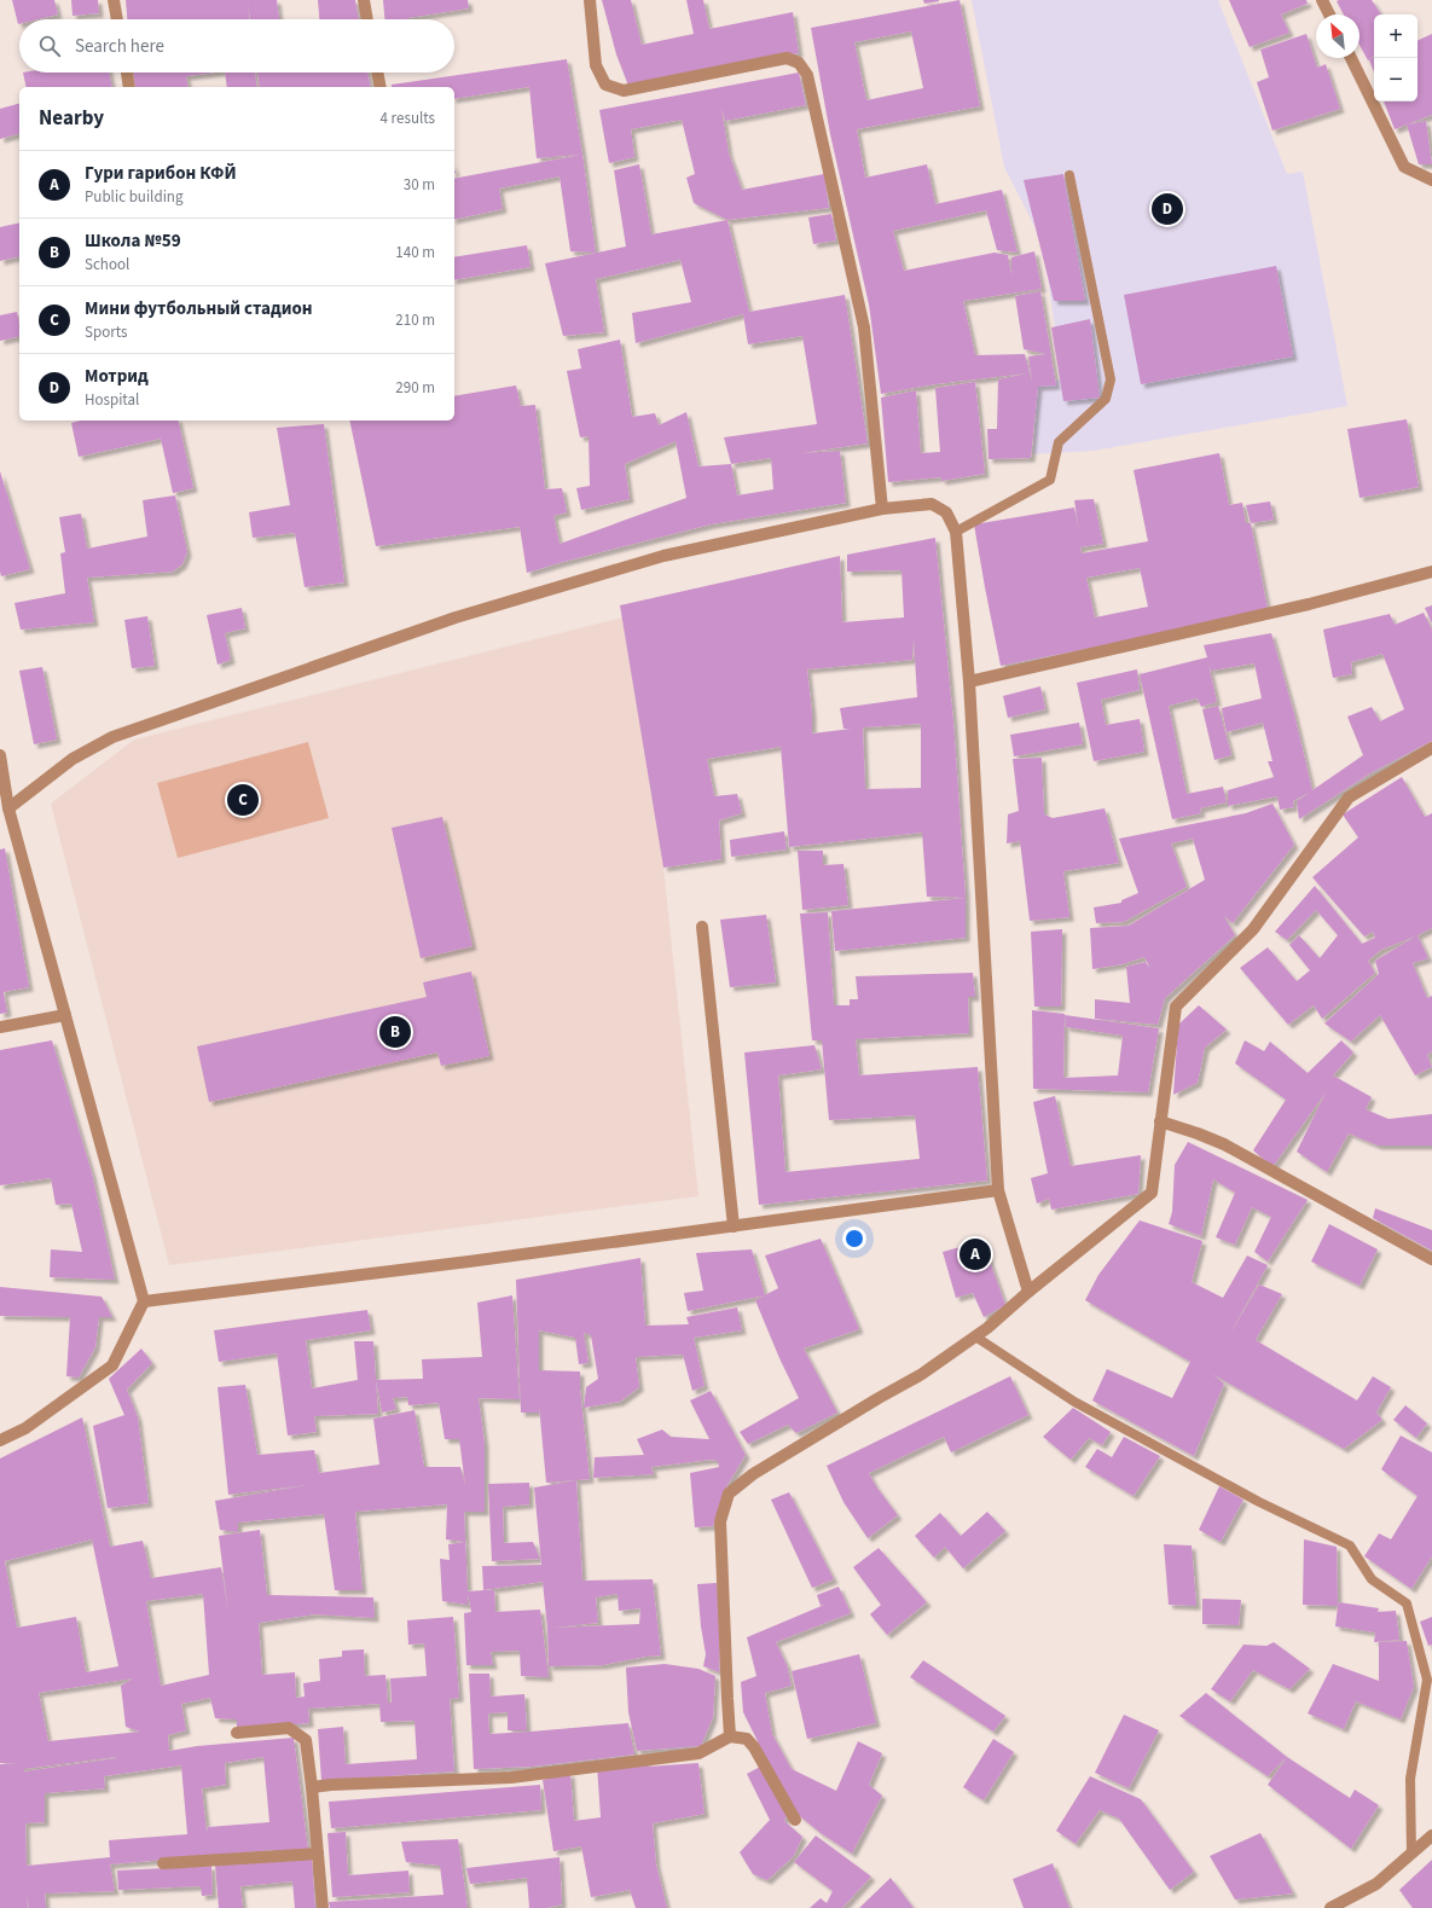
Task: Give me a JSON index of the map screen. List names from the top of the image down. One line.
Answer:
{"north":"top left","page":{"map_buttons":["+","−"],"search":"Search here","heading":["Nearby","4 results"],"list":[{"mark":"A","name":"Гури гарибон КФЙ","note":"Public building","value":"30 m"},{"mark":"B","name":"Школа №59","note":"School","value":"140 m"},{"mark":"C","name":"Мини футбольный стадион","note":"Sports","value":"210 m"},{"mark":"D","name":"Мотрид","note":"Hospital","value":"290 m"}],"pins":["D","C","B","A"]}}
